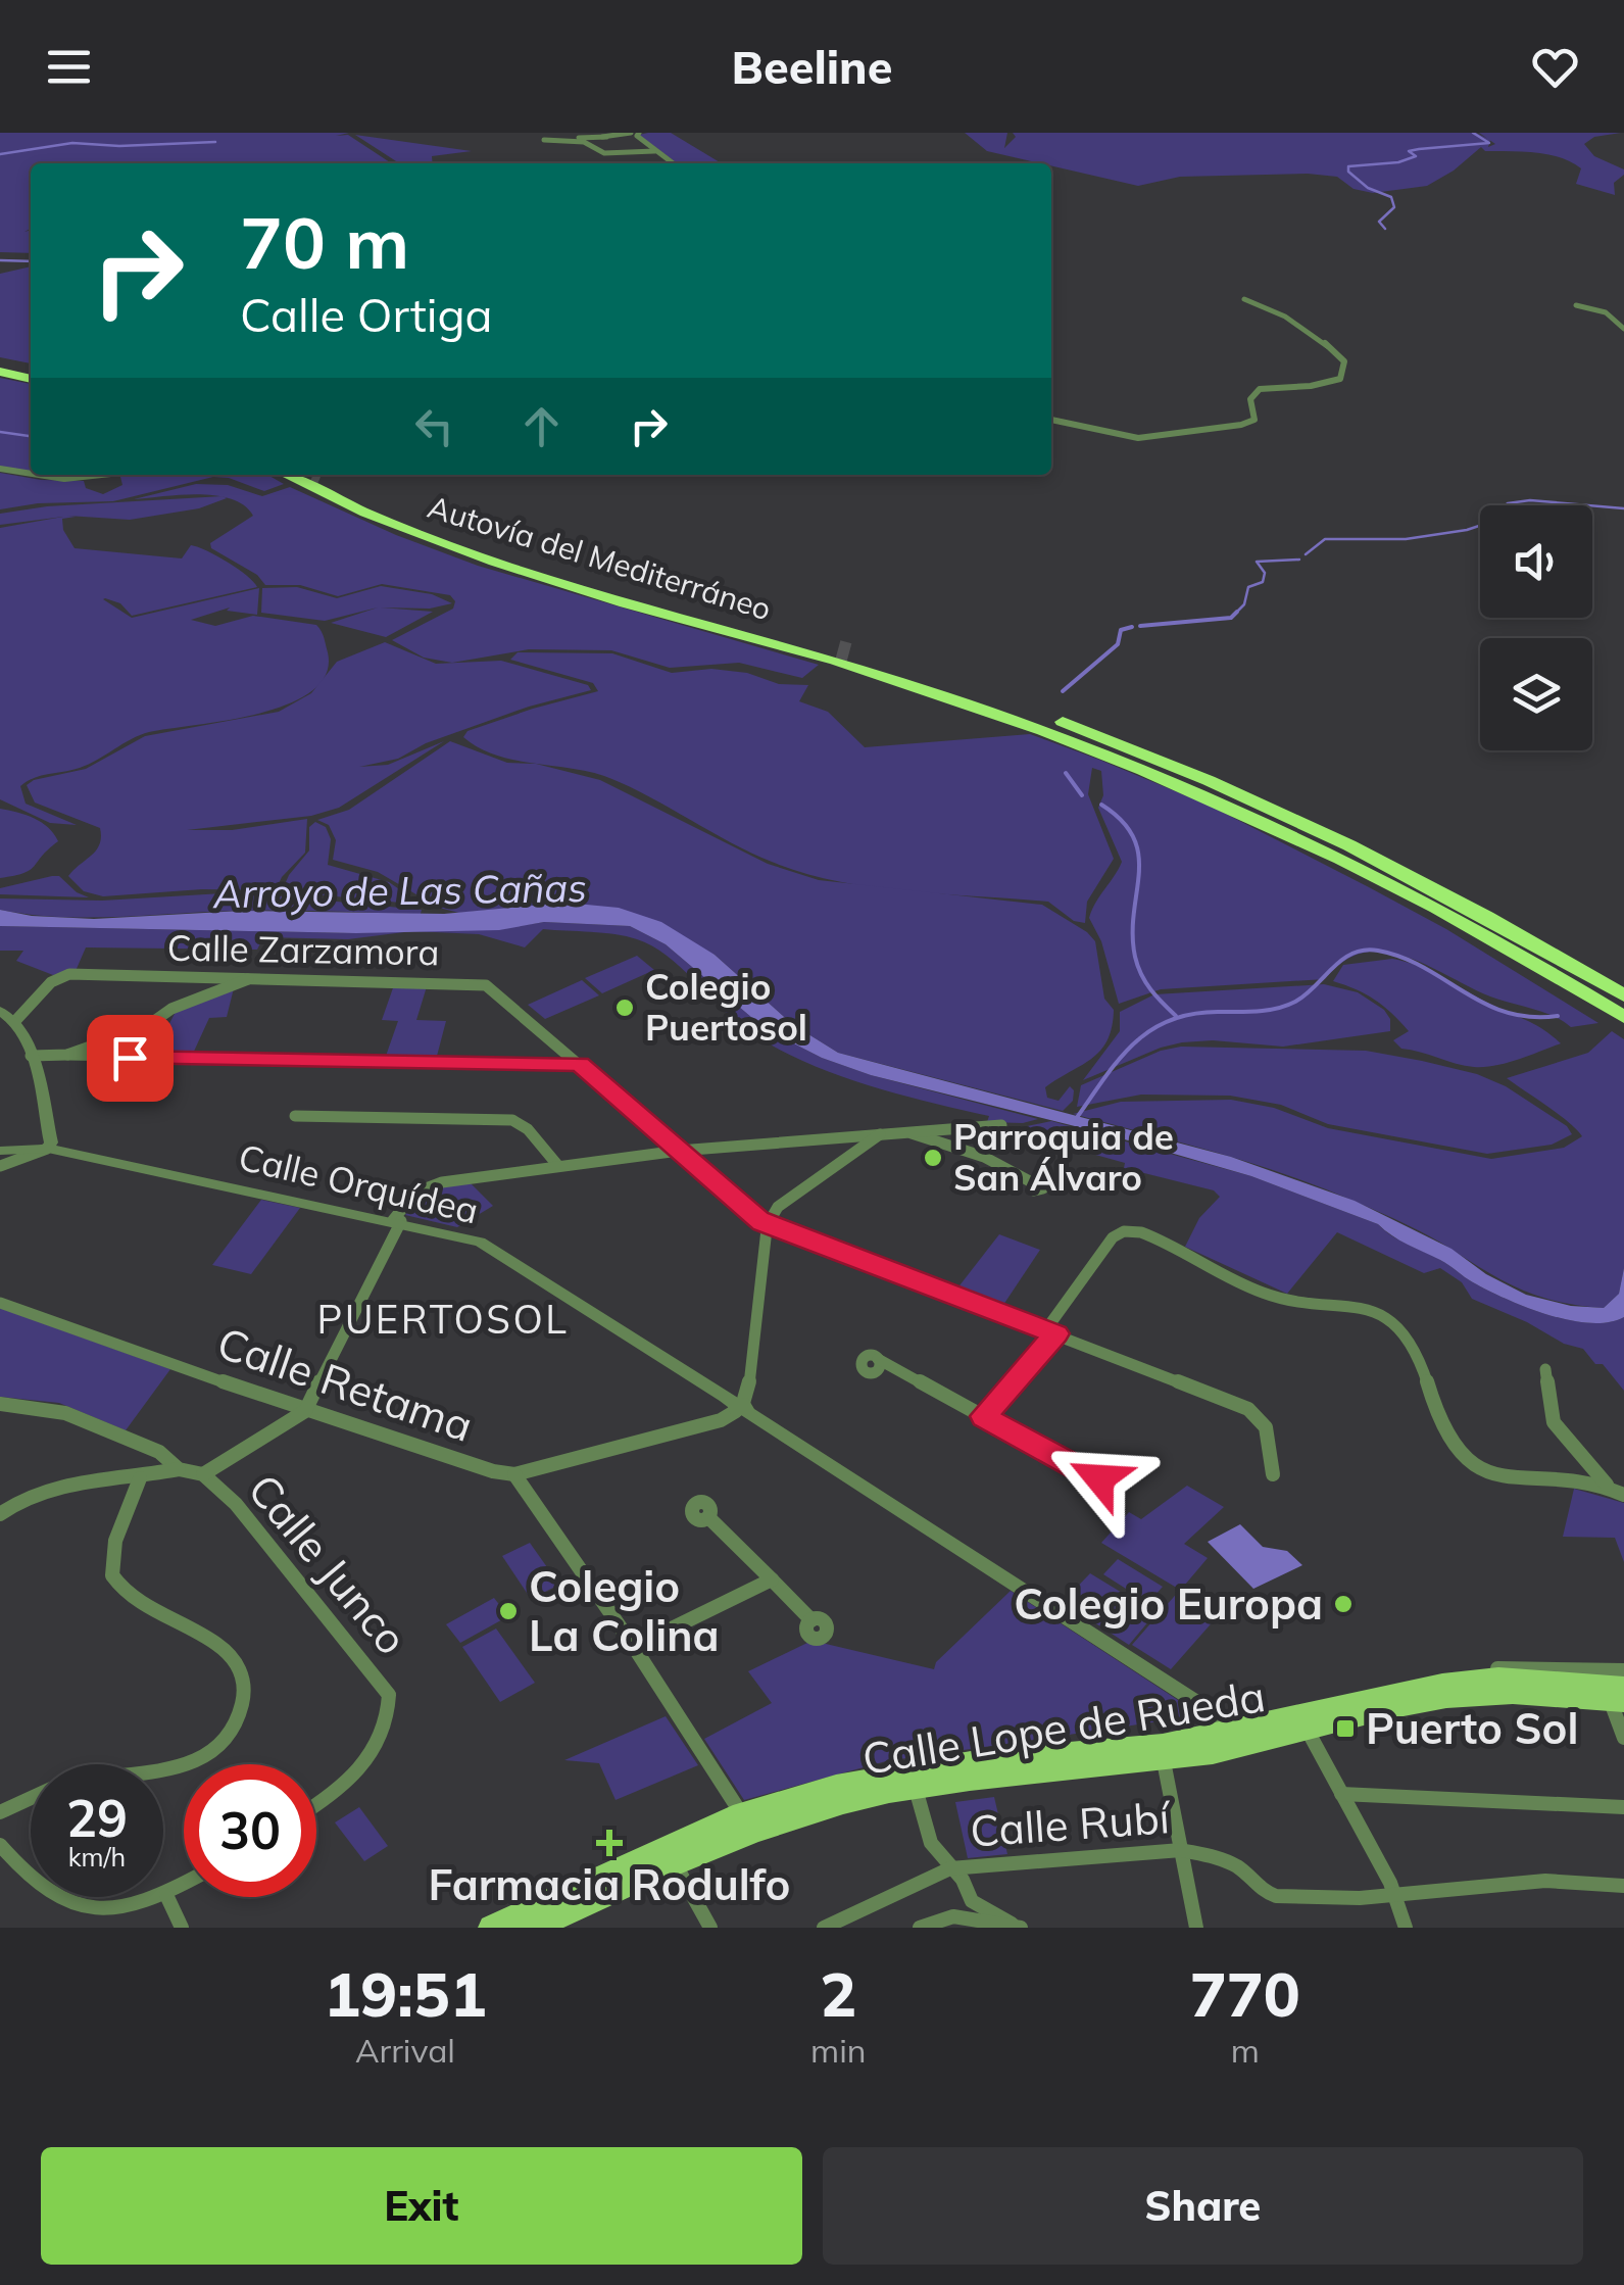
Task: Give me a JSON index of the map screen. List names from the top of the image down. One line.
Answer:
{"streets":{"highway":["Autovía del Mediterráneo"],"main road":["Calle Lope de Rueda"],"street":["Calle Zarzamora","Calle Orquídea","Calle Retama","Calle Junco","Calle Rubí"]},"crossings":[["Calle Orquídea","Calle Lope de Rueda"]],"districts":["PUERTOSOL"],"water":["Arroyo de Las Cañas"],"places":{"other":["Colegio Puertosol","Parroquia de San Álvaro","Colegio Europa","Colegio La Colina"],"transit":["Puerto Sol"],"health":["Farmacia Rodulfo"]},"page":{"header":"Beeline","turn":["70 m","Calle Ortiga"],"speed":"29 km/h","limit":"30","eta":["19:51","Arrival","2","min","770","m"],"buttons":["Exit","Share"]}}
